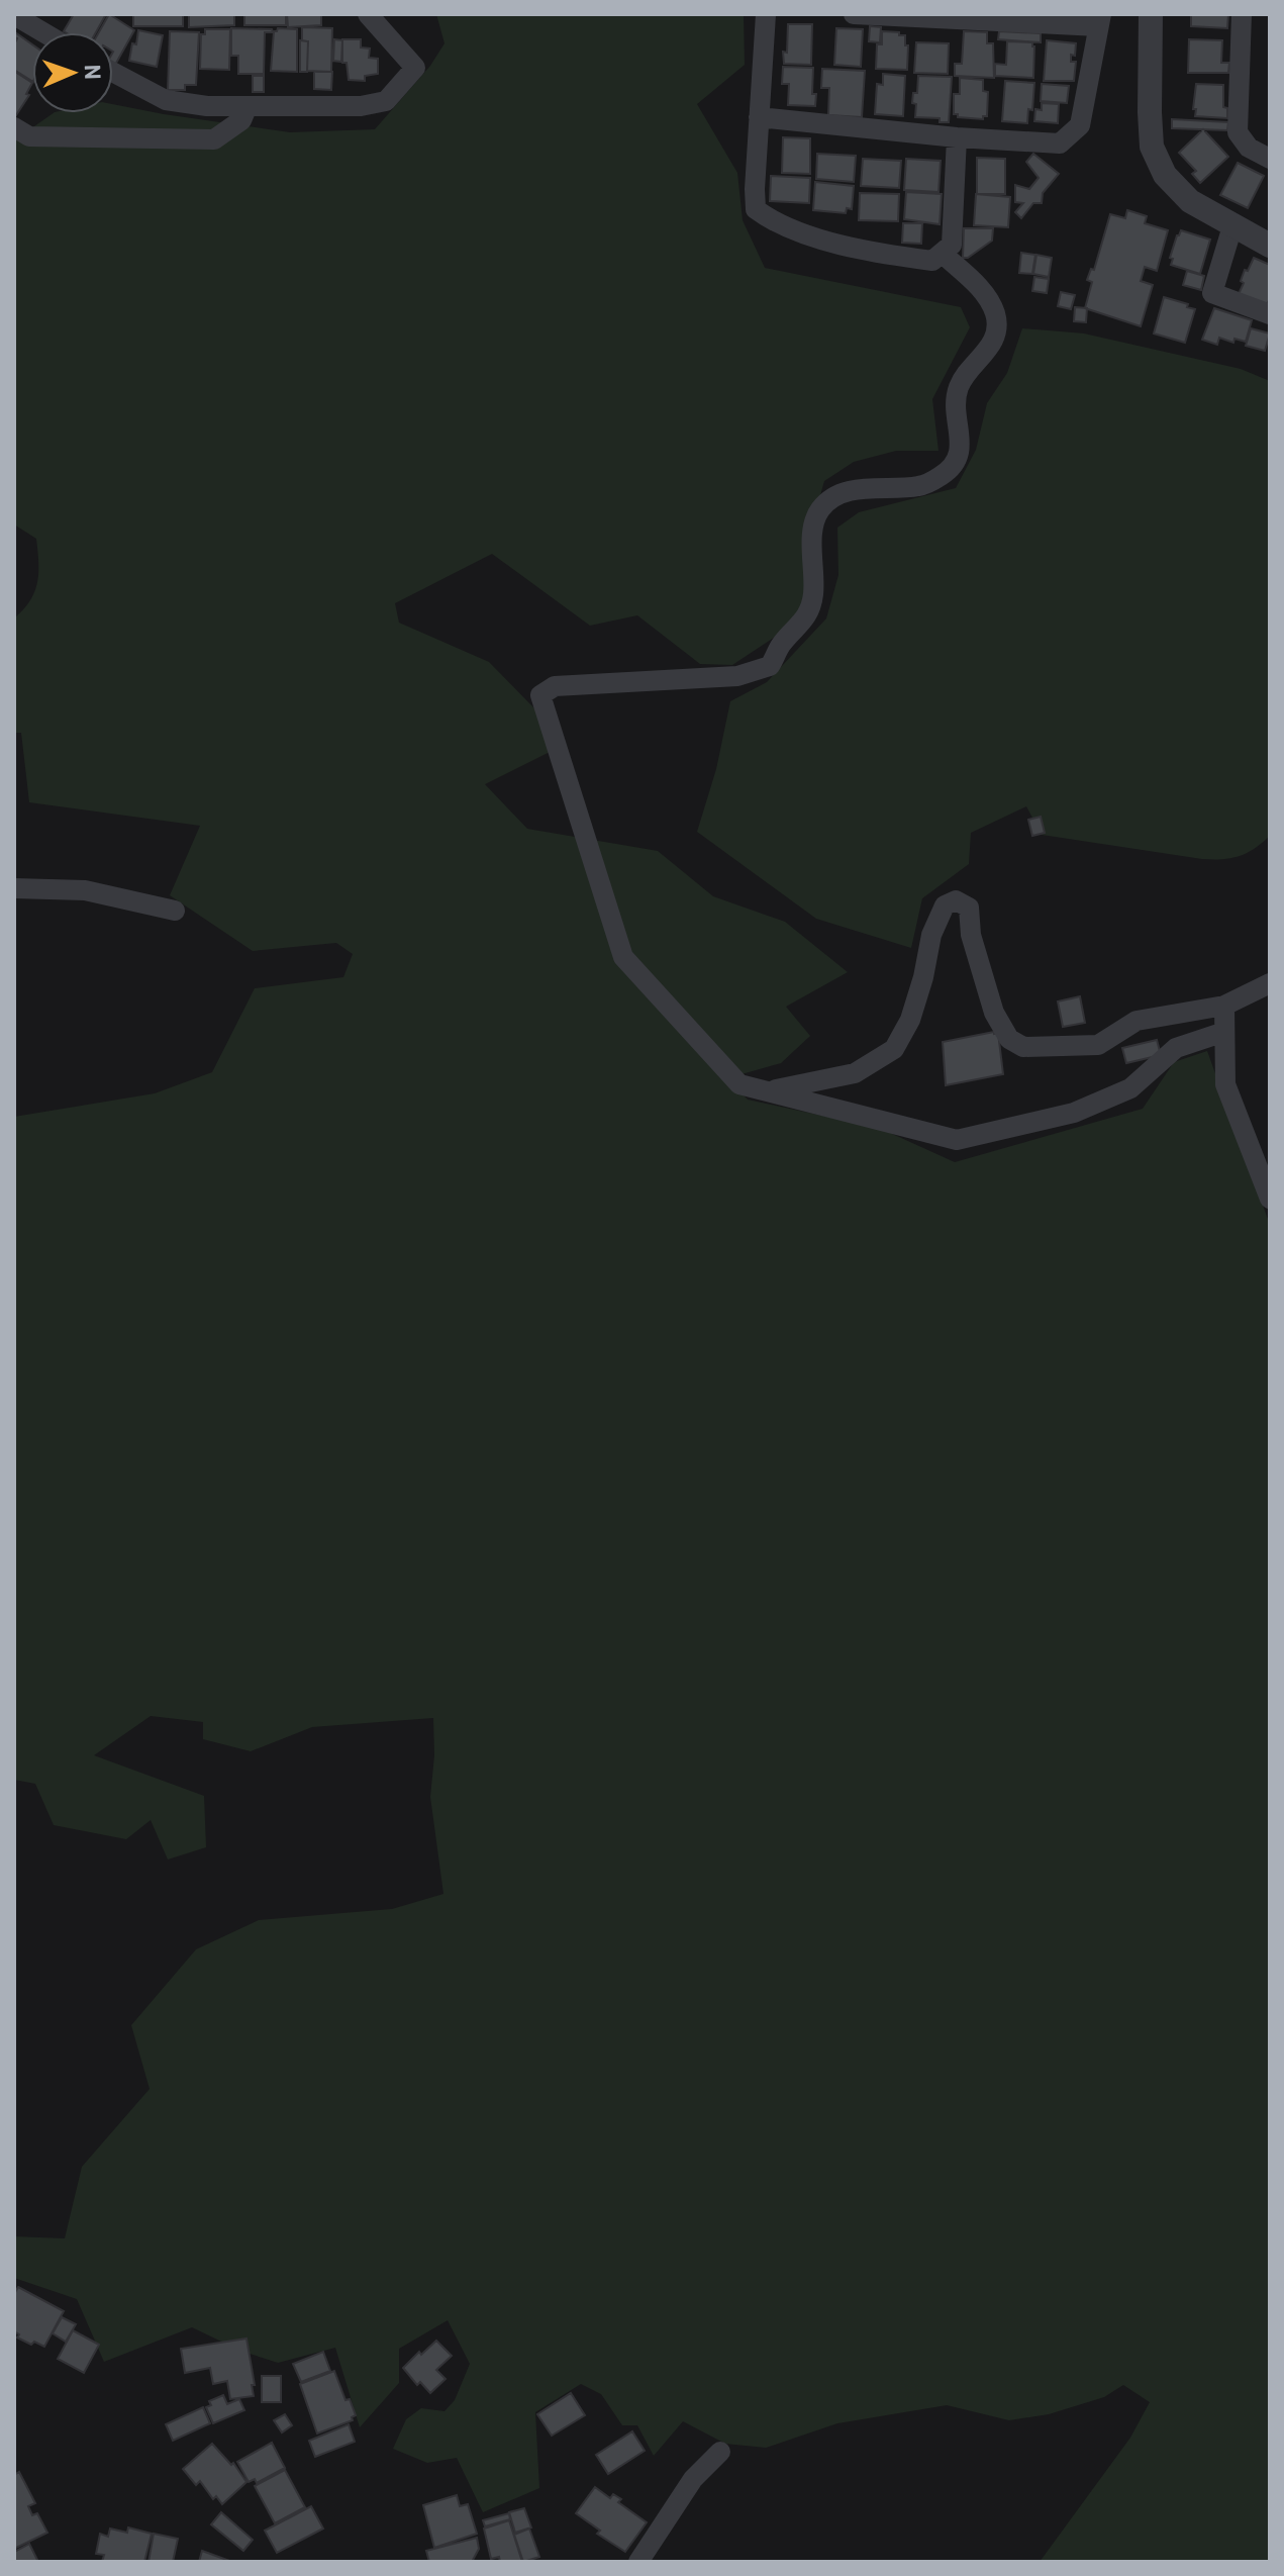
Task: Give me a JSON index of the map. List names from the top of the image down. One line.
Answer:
{"north":"right"}
